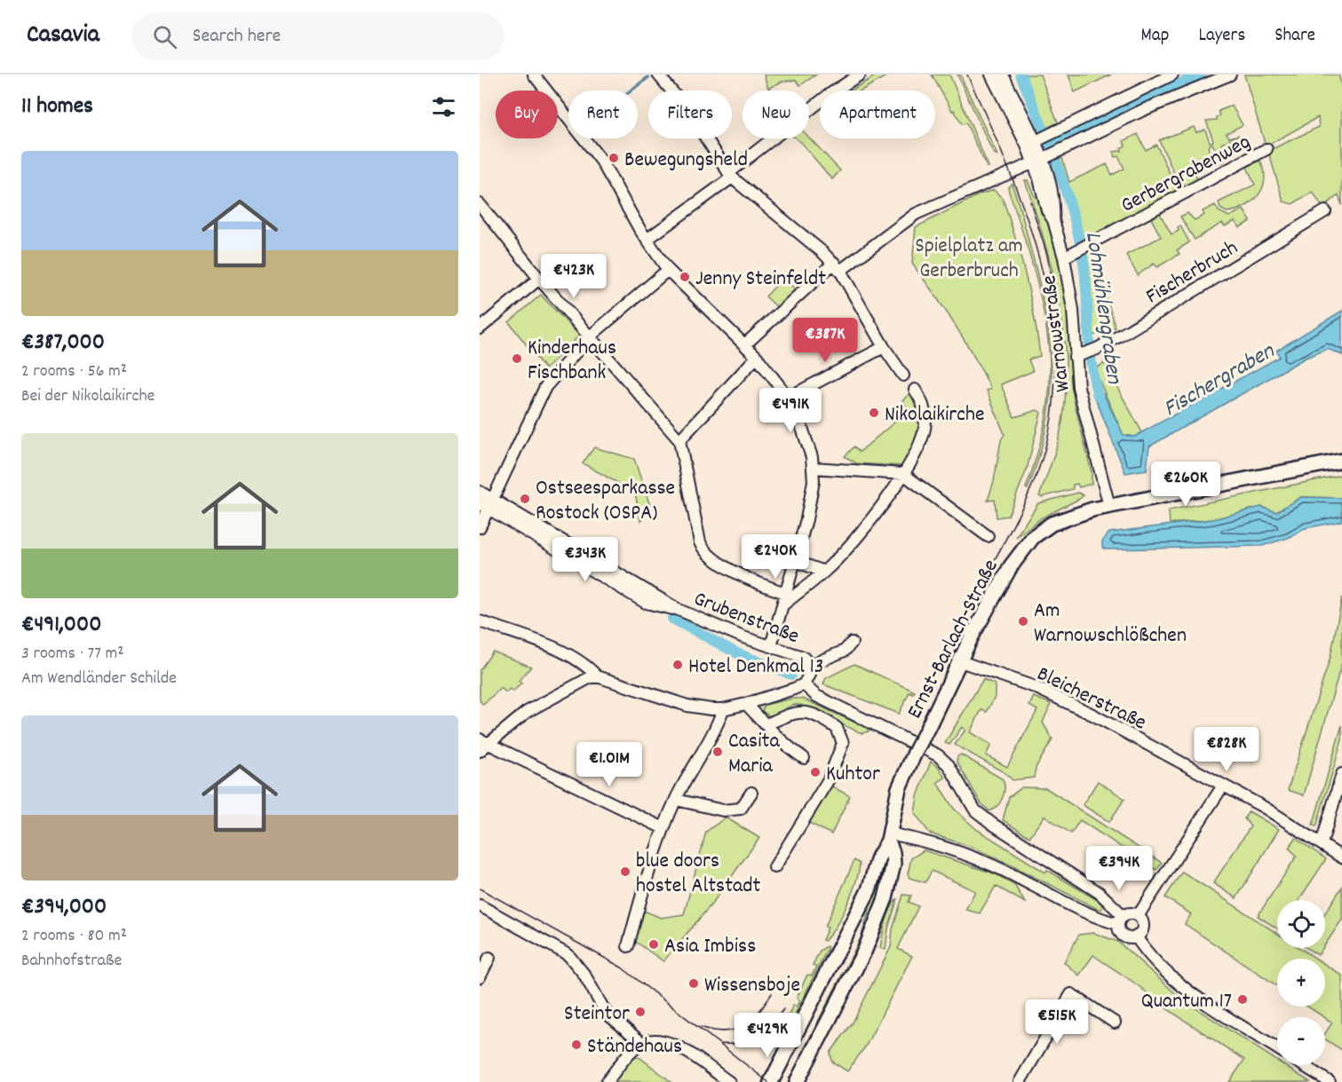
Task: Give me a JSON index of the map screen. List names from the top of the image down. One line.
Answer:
{"streets":{"main road":["Ernst-Barlach-Straße"],"street":["Gerbergrabenweg","Fischerbruch","Warnowstraße","Grubenstraße","Bleicherstraße"]},"crossings":[["Gerbergrabenweg","Warnowstraße"],["Fischerbruch","Warnowstraße"],["Warnowstraße","Ernst-Barlach-Straße"],["Ernst-Barlach-Straße","Bleicherstraße"]],"water":["Lohmühlengraben","Fischergraben"],"parks":["Spielplatz am Gerberbruch"],"places":["Bewegungsheld","Jenny Steinfeldt","Kinderhaus Fischbank","Nikolaikirche","Ostseesparkasse Rostock (OSPA)","Am Warnowschlößchen","Hotel Denkmal 13","Casita Maria","Kuhtor","blue doors hostel Altstadt","Asia Imbiss","Wissensboje","Quantum 17","Steintor","Ständehaus"],"page":{"header":"Casavia","search":"Search here","nav":["Map","Layers","Share"],"heading":"11 homes","chip":["Buy","Rent","Filters","New","Apartment"],"list":[{"name":"€387,000","note":"2 rooms · 56 m² · Bei der Nikolaikirche"},{"name":"€491,000","note":"3 rooms · 77 m² · Am Wendländer Schilde"},{"name":"€394,000","note":"2 rooms · 80 m² · Bahnhofstraße"}],"price":["€423K","€387K","€491K","€260K","€240K","€343K","€828K","€1.01M","€394K","€515K","€429K"],"map_buttons":["+","−"]}}
